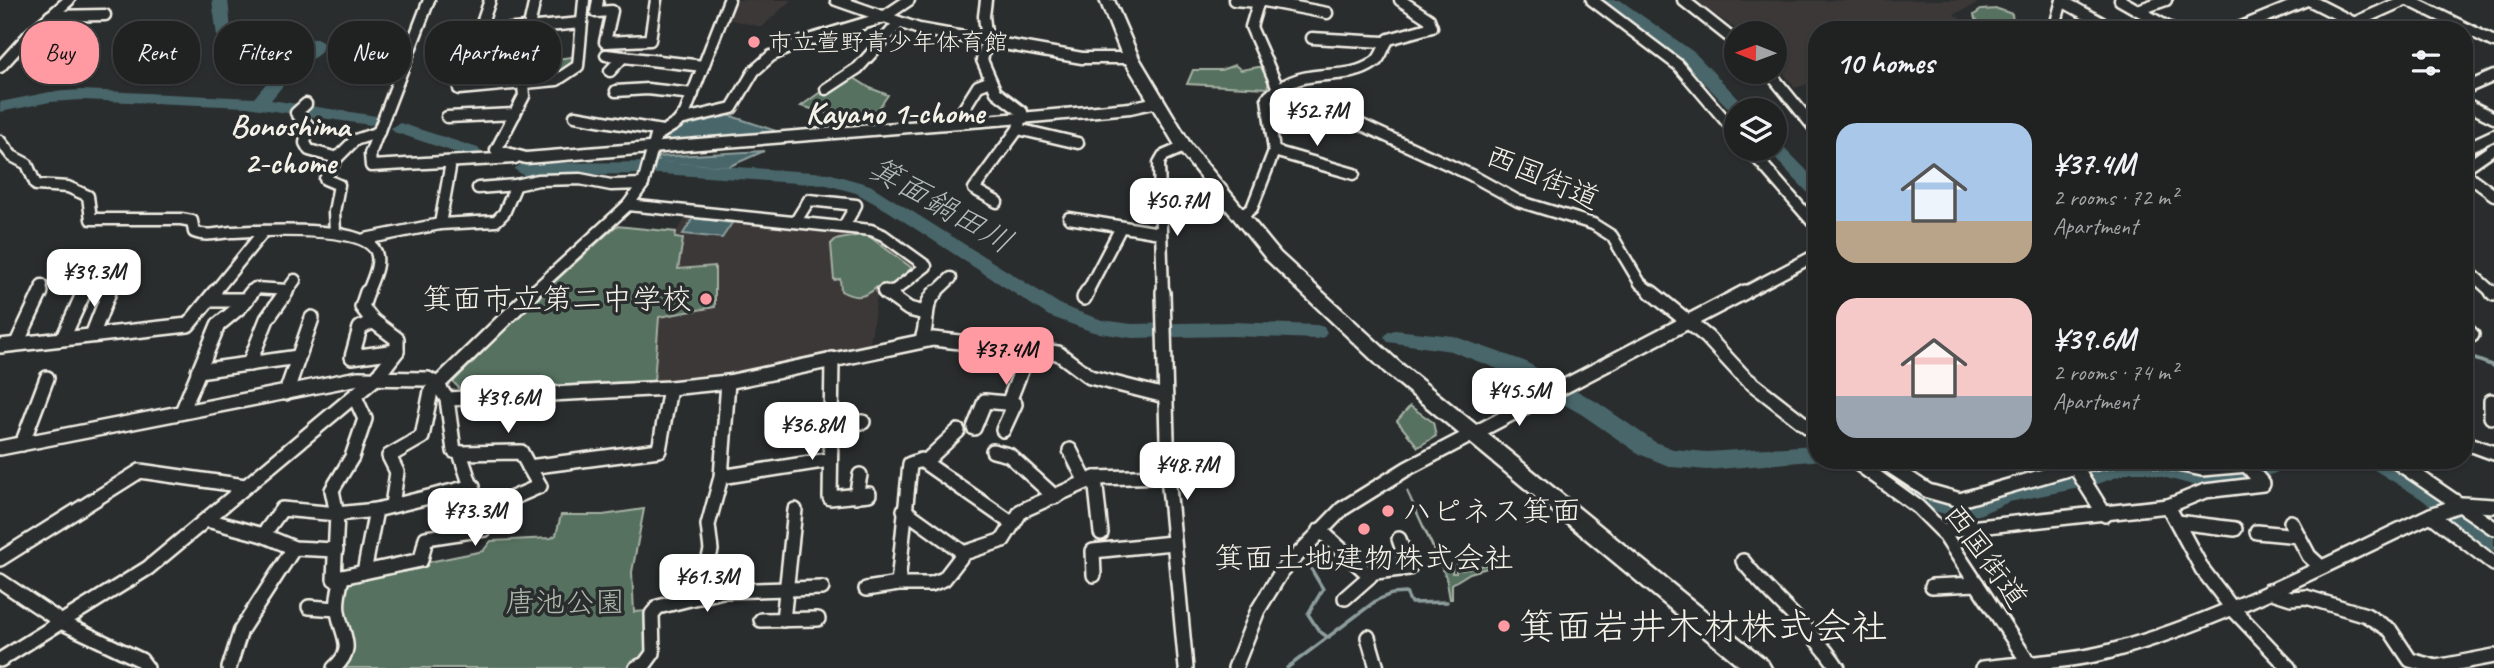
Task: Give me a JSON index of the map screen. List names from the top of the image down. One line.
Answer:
{"streets":{"street":["西国街道"]},"districts":["Kayano 1-chome","Bonoshima 2-chome"],"water":["箕面鍋田川"],"parks":["唐池公園"],"places":["市立萱野青少年体育館","箕面市立第二中学校","ハピネス箕面","箕面土地建物株式会社","箕面岩井木材株式会社"],"north":"left","page":{"chip":["Buy","Rent","Filters","New","Apartment"],"heading":"10 homes","price":["¥52.7M","¥50.7M","¥39.3M","¥37.4M","¥45.5M","¥39.6M","¥36.8M","¥48.7M","¥73.3M","¥61.3M"],"list":[{"name":"¥37.4M","note":"2 rooms · 72 m² · Apartment"},{"name":"¥39.6M","note":"2 rooms · 74 m² · Apartment"}]}}
